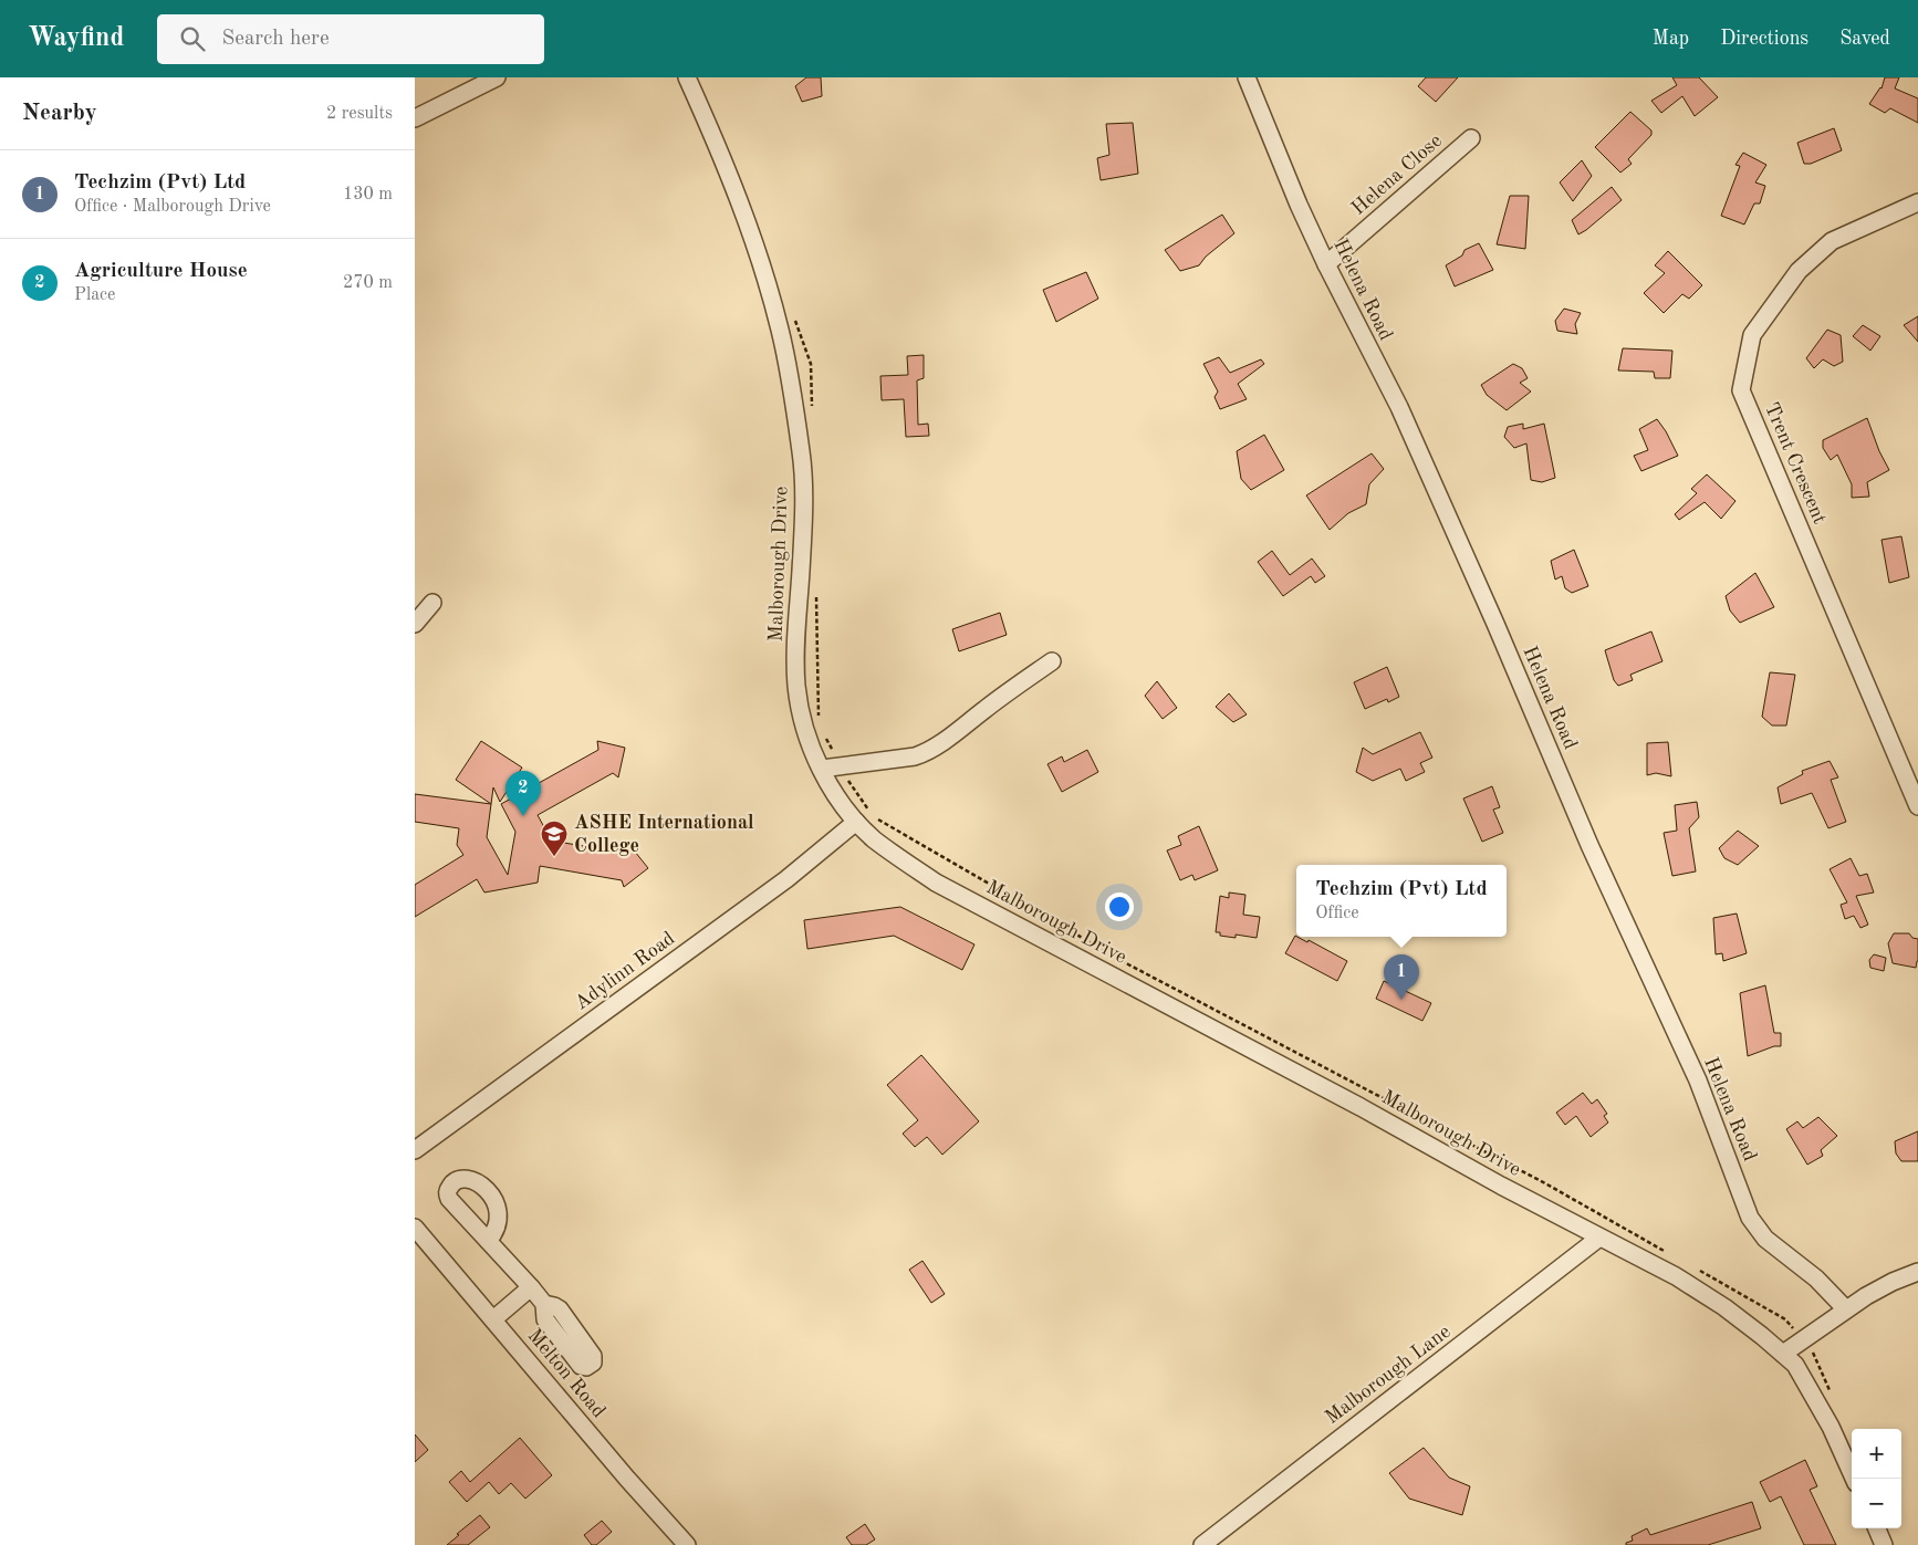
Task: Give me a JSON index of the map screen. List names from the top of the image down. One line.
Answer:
{"streets":{"street":["Helena Close","Helena Road","Trent Crescent","Malborough Drive","Adylinn Road","Melton Road","Malborough Lane"]},"crossings":[["Helena Close","Helena Road"],["Malborough Drive","Adylinn Road"],["Malborough Drive","Malborough Lane"]],"places":{"school or university":["ASHE International College"]},"page":{"header":"Wayfind","search":"Search here","nav":["Map","Directions","Saved"],"heading":["Nearby","2 results"],"list":[{"mark":"1","name":"Techzim (Pvt) Ltd","note":"Office · Malborough Drive","value":"130 m"},{"mark":"2","name":"Agriculture House","note":"Place","value":"270 m"}],"pins":["2","1"],"popup":["Techzim (Pvt) Ltd","Office"],"map_buttons":["+","−"]}}
